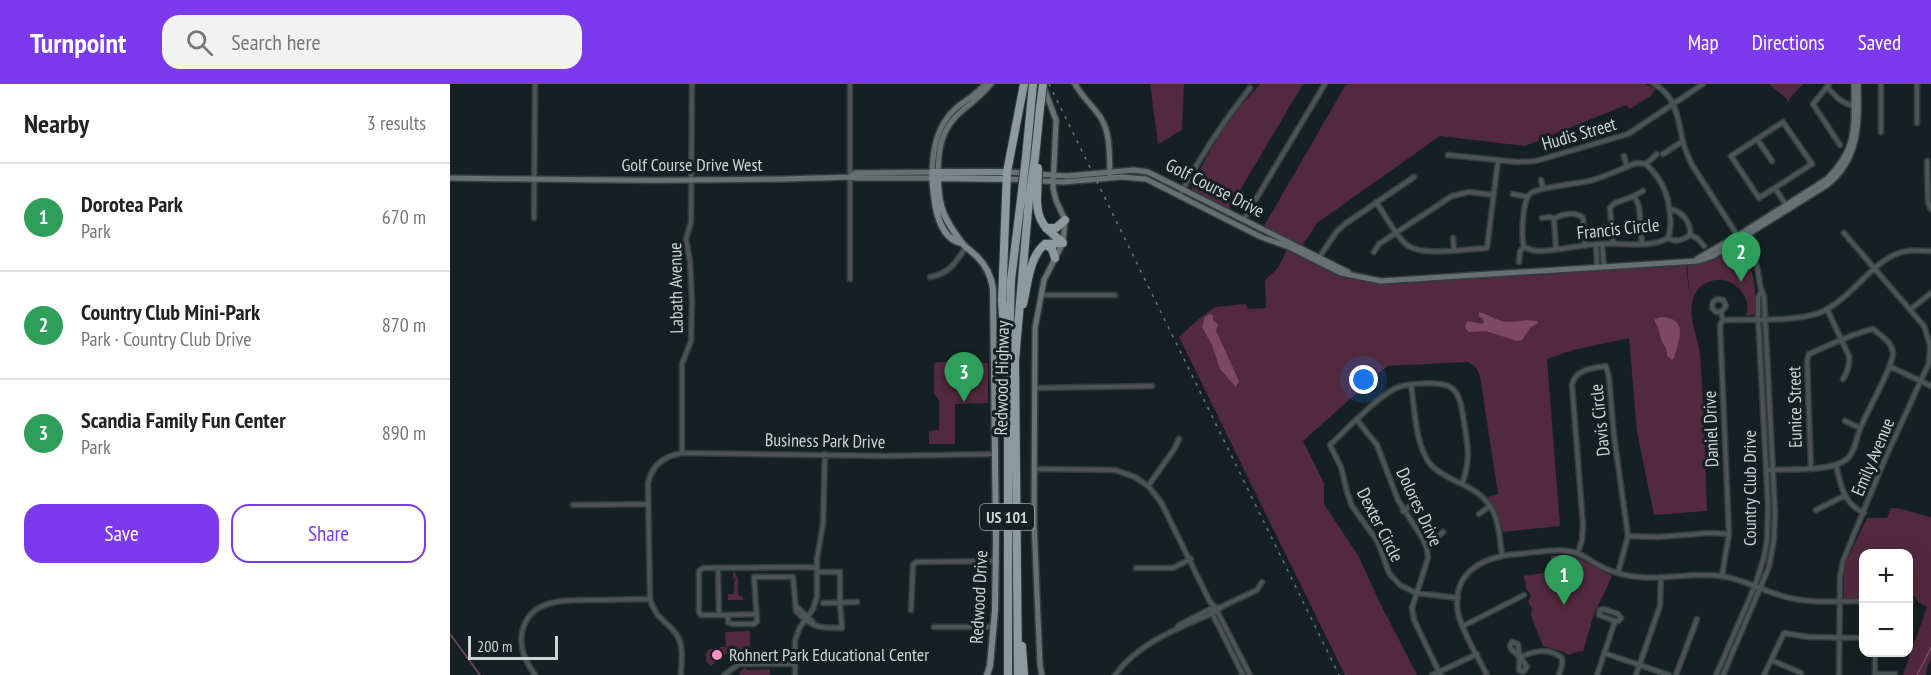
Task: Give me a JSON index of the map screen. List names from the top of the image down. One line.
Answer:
{"streets":{"highway":["Redwood Highway","US 101"],"main road":["Golf Course Drive","Redwood Drive"],"street":["Hudis Street","Golf Course Drive West","Francis Circle","Labath Avenue","Eunice Street","Davis Circle","Daniel Drive","Business Park Drive","Emily Avenue","Country Club Drive","Dolores Drive","Dexter Circle"]},"crossings":[["Hudis Street","Country Club Drive"],["Golf Course Drive West","Golf Course Drive"],["Golf Course Drive West","Labath Avenue"],["Golf Course Drive West","Redwood Drive"],["Golf Course Drive","Country Club Drive"],["Golf Course Drive","Redwood Drive"],["Labath Avenue","Business Park Drive"],["Business Park Drive","Redwood Drive"],["Dolores Drive","Dexter Circle"]],"places":["Rohnert Park Educational Center"],"scale_bar":"200 m","page":{"header":"Turnpoint","search":"Search here","nav":["Map","Directions","Saved"],"heading":["Nearby","3 results"],"list":[{"mark":"1","name":"Dorotea Park","note":"Park","value":"670 m"},{"mark":"2","name":"Country Club Mini-Park","note":"Park · Country Club Drive","value":"870 m"},{"mark":"3","name":"Scandia Family Fun Center","note":"Park","value":"890 m"}],"pins":["2","3","1"],"buttons":["Save","Share"],"map_buttons":["+","−"],"scale":"200 m"}}
